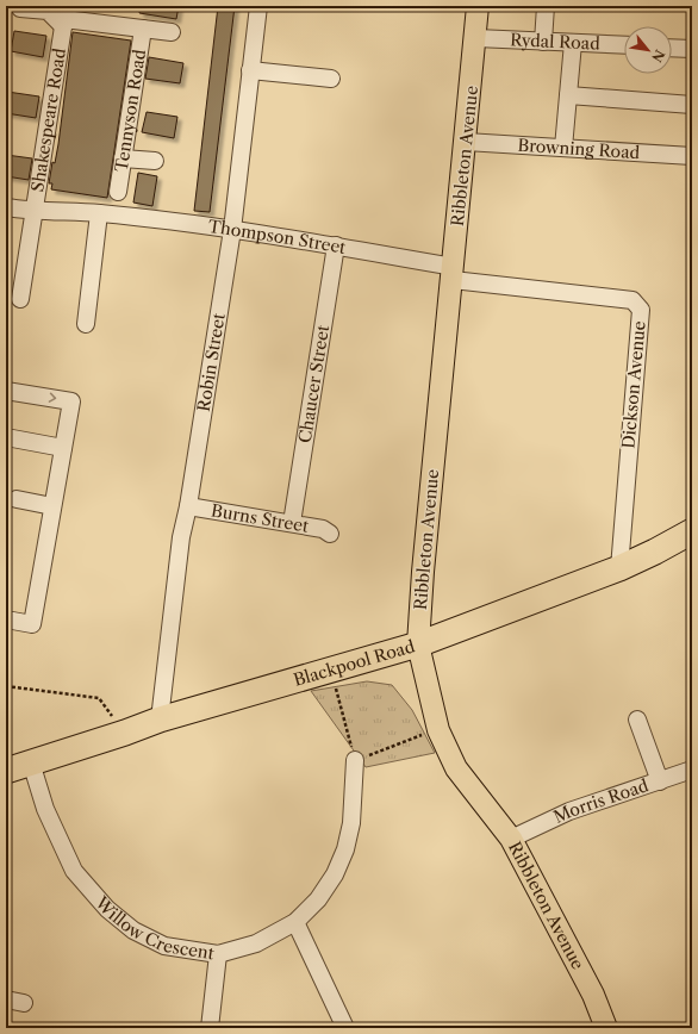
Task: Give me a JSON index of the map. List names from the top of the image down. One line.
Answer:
{"streets":{"highway":["Blackpool Road"],"main road":["Ribbleton Avenue"],"street":["Rydal Road","Tennyson Road","Shakespeare Road","Browning Road","Thompson Street","Robin Street","Chaucer Street","Dickson Avenue","Burns Street","Morris Road","Willow Crescent"]},"crossings":[["Rydal Road","Ribbleton Avenue"],["Tennyson Road","Shakespeare Road"],["Shakespeare Road","Thompson Street"],["Browning Road","Ribbleton Avenue"],["Ribbleton Avenue","Thompson Street"],["Ribbleton Avenue","Dickson Avenue"],["Ribbleton Avenue","Blackpool Road"],["Ribbleton Avenue","Morris Road"],["Thompson Street","Robin Street"],["Thompson Street","Chaucer Street"],["Thompson Street","Dickson Avenue"],["Robin Street","Burns Street"],["Robin Street","Blackpool Road"],["Chaucer Street","Burns Street"],["Dickson Avenue","Blackpool Road"],["Blackpool Road","Willow Crescent"]],"north":"bottom right"}
